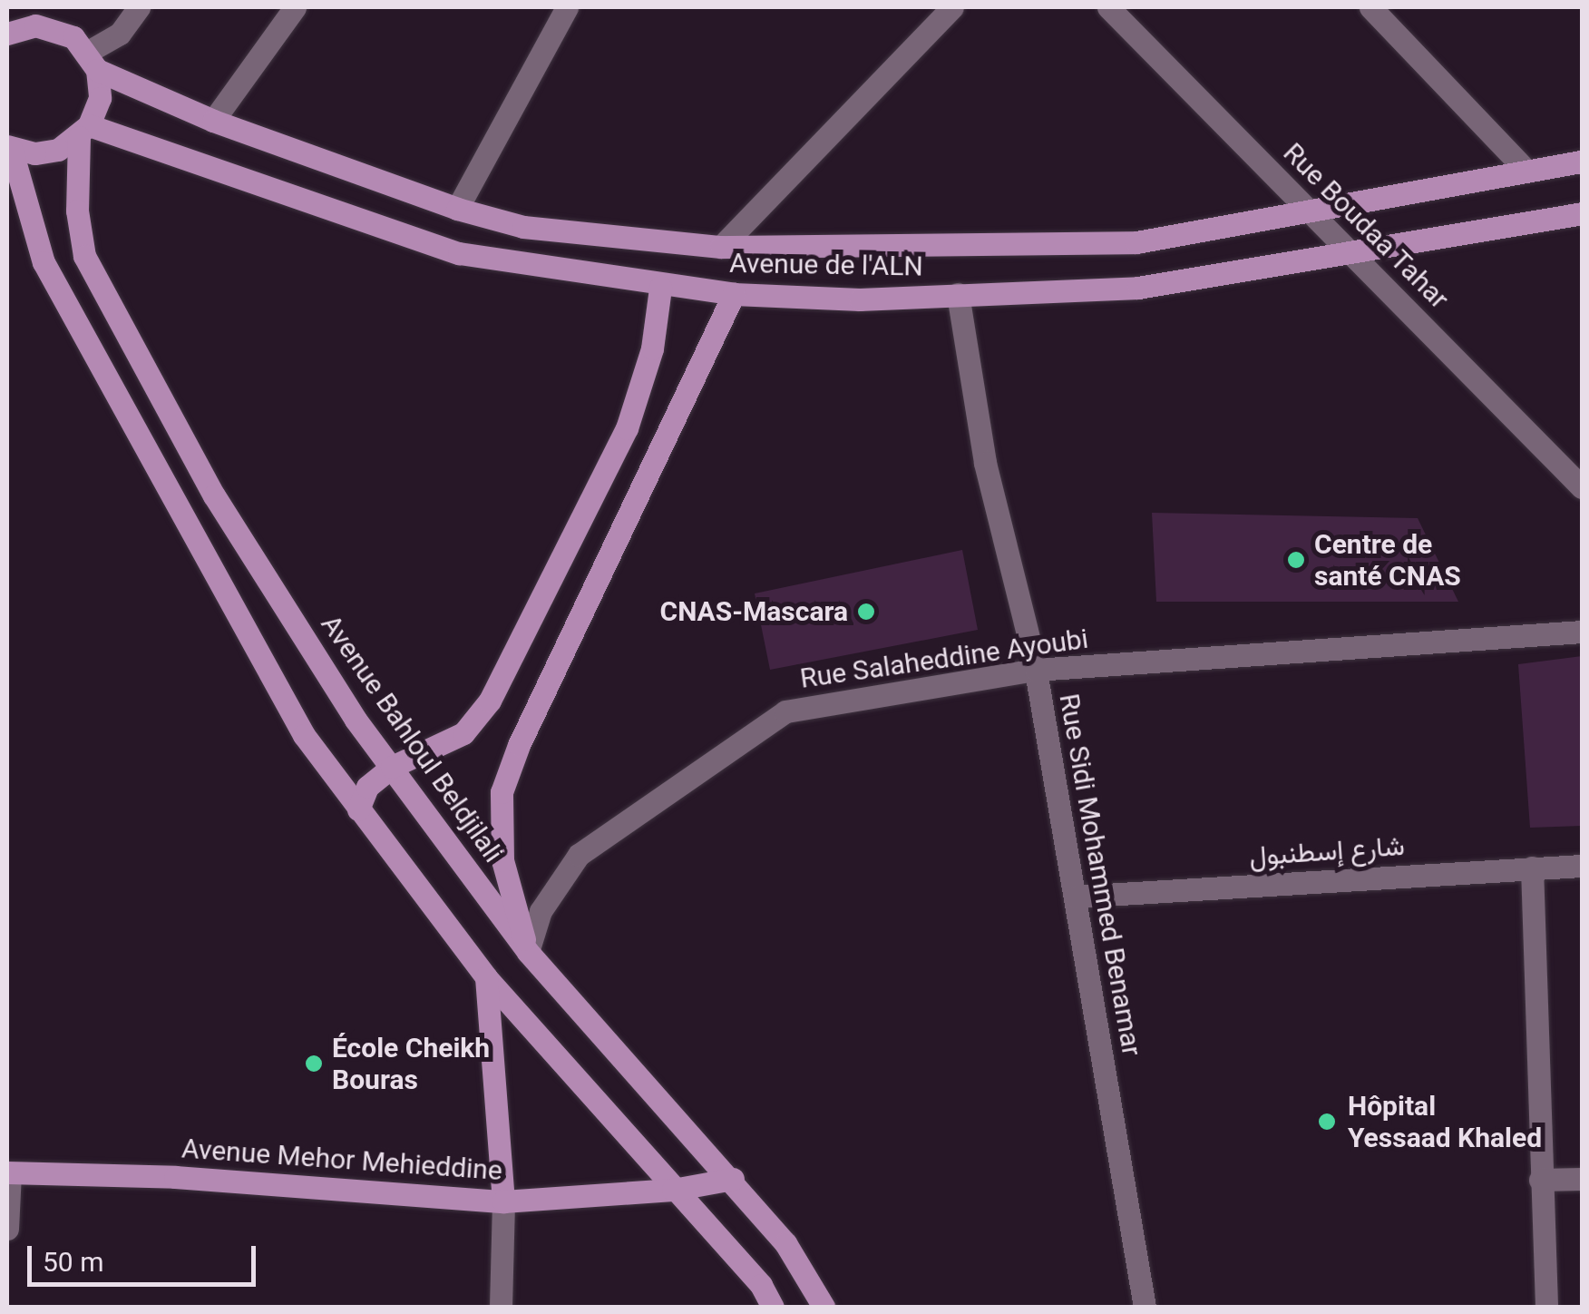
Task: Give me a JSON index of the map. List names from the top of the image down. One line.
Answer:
{"streets":{"main road":["Avenue de l'ALN","Avenue Bahloul Beldjilali","Avenue Mehor Mehieddine"],"street":["Rue Boudaa Tahar","Rue Salaheddine Ayoubi","شارع إسطنبول","Rue Sidi Mohammed Benamar"]},"crossings":[["Rue Boudaa Tahar","Avenue de l'ALN"],["Avenue de l'ALN","Avenue Bahloul Beldjilali"],["Avenue de l'ALN","Rue Sidi Mohammed Benamar"],["Rue Salaheddine Ayoubi","Avenue Bahloul Beldjilali"],["Rue Salaheddine Ayoubi","Rue Sidi Mohammed Benamar"],["Avenue Bahloul Beldjilali","Avenue Mehor Mehieddine"],["شارع إسطنبول","Rue Sidi Mohammed Benamar"]],"places":["Centre de santé CNAS","CNAS-Mascara","École Cheikh Bouras","Hôpital Yessaad Khaled"],"scale_bar":"50 m"}
